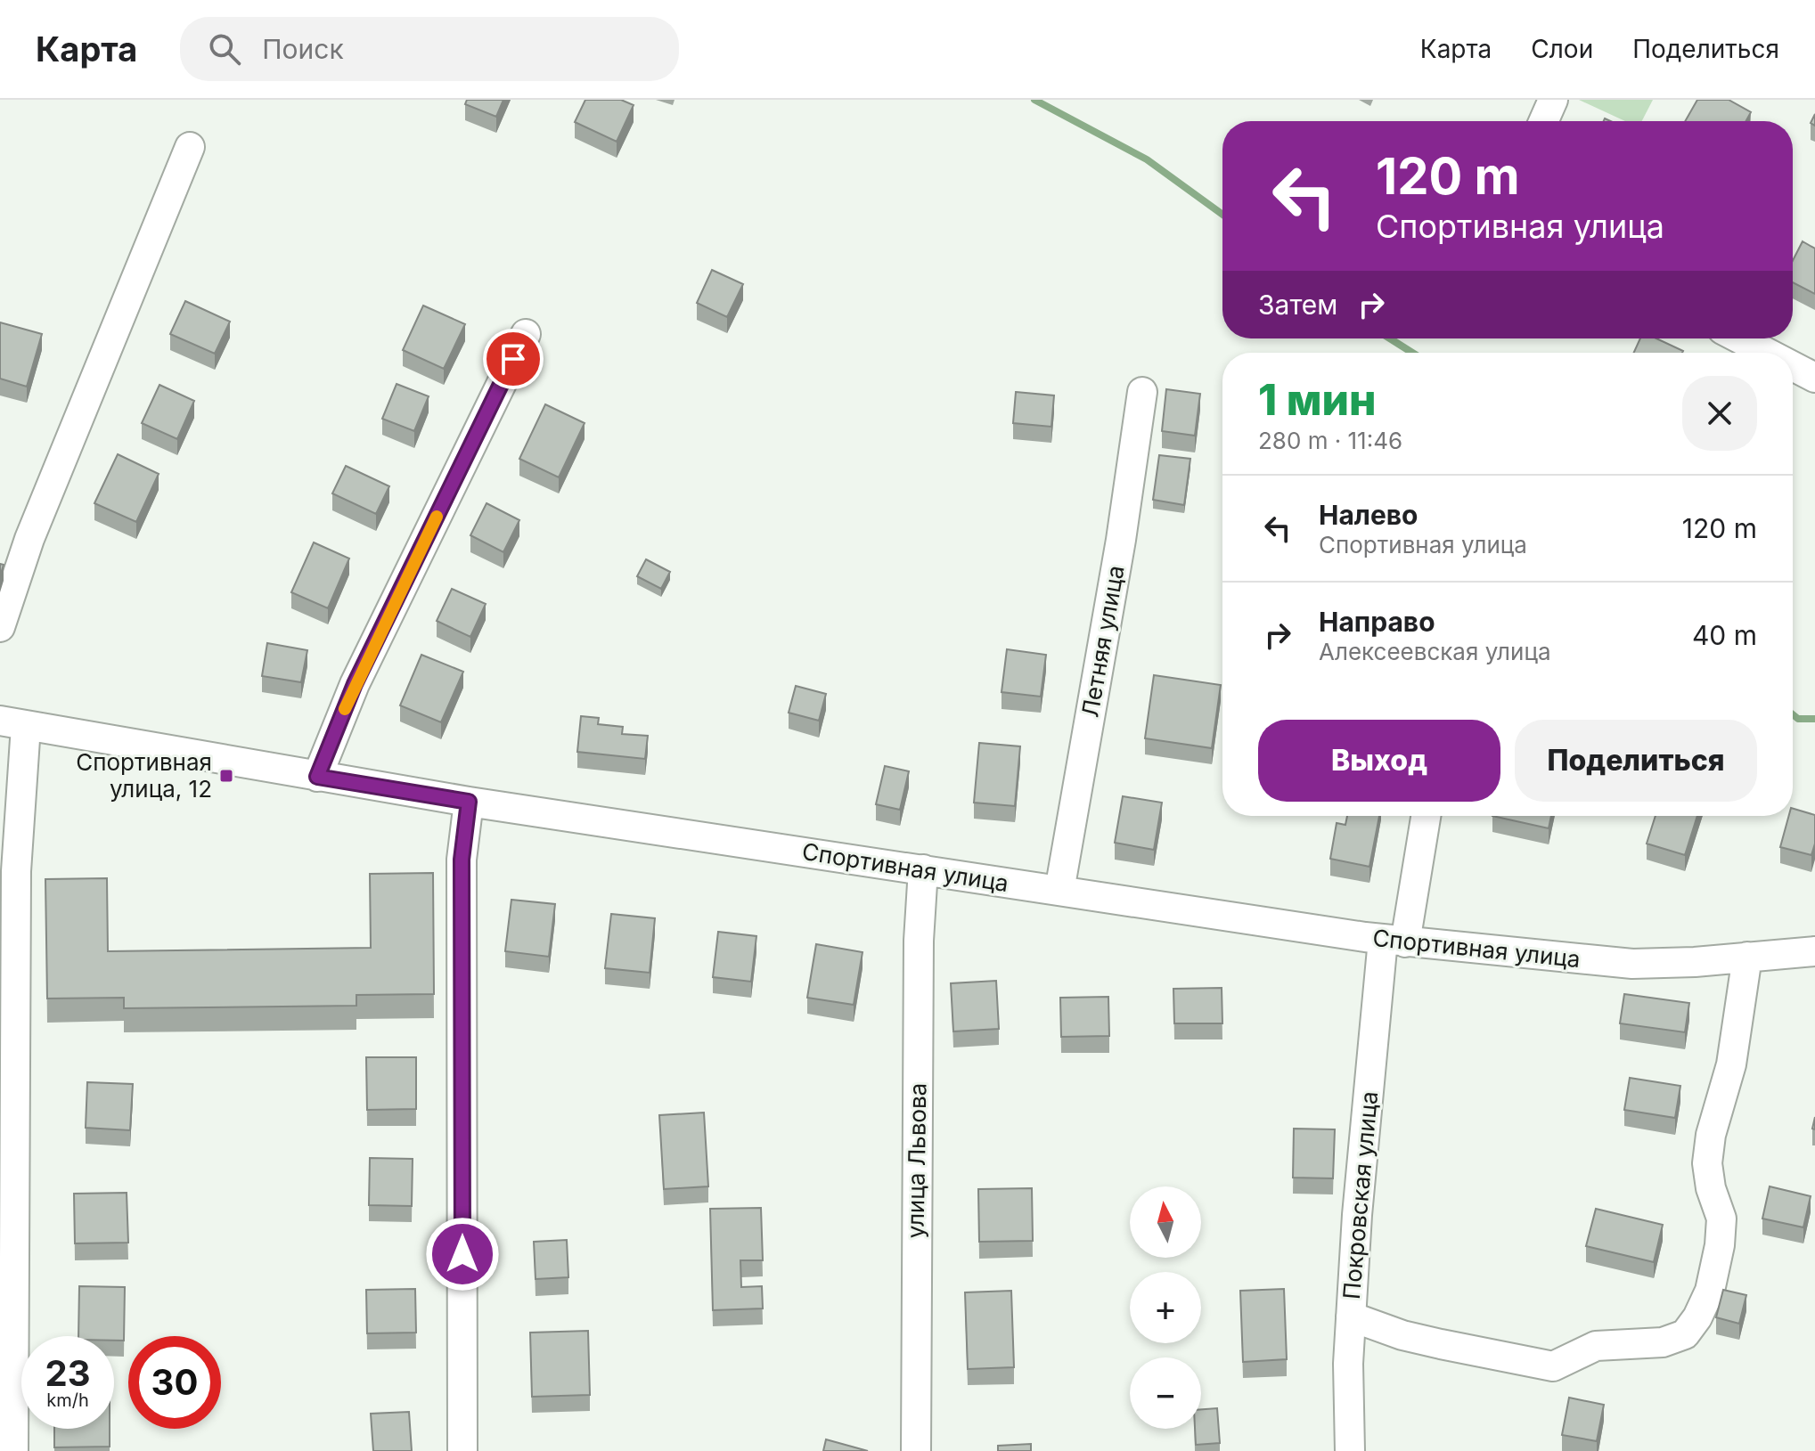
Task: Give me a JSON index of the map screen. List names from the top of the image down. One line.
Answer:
{"streets":{"street":["Летняя улица","Спортивная улица","улица Львова","Покровская улица"]},"crossings":[["Летняя улица","Спортивная улица"],["Спортивная улица","улица Львова"],["Спортивная улица","Покровская улица"]],"places":{"transit":["Спортивная улица, 12"]},"north":"top","page":{"header":"Карта","search":"Поиск","nav":["Карта","Слои","Поделиться"],"turn":["120 m","Спортивная улица"],"then":"Затем","heading":["1 мин","280 m · 11:46"],"list":[{"name":"Налево","note":"Спортивная улица","value":"120 m"},{"name":"Направо","note":"Алексеевская улица","value":"40 m"}],"buttons":["Выход","Поделиться"],"map_buttons":["+","−"],"speed":"23 km/h","limit":"30"}}
